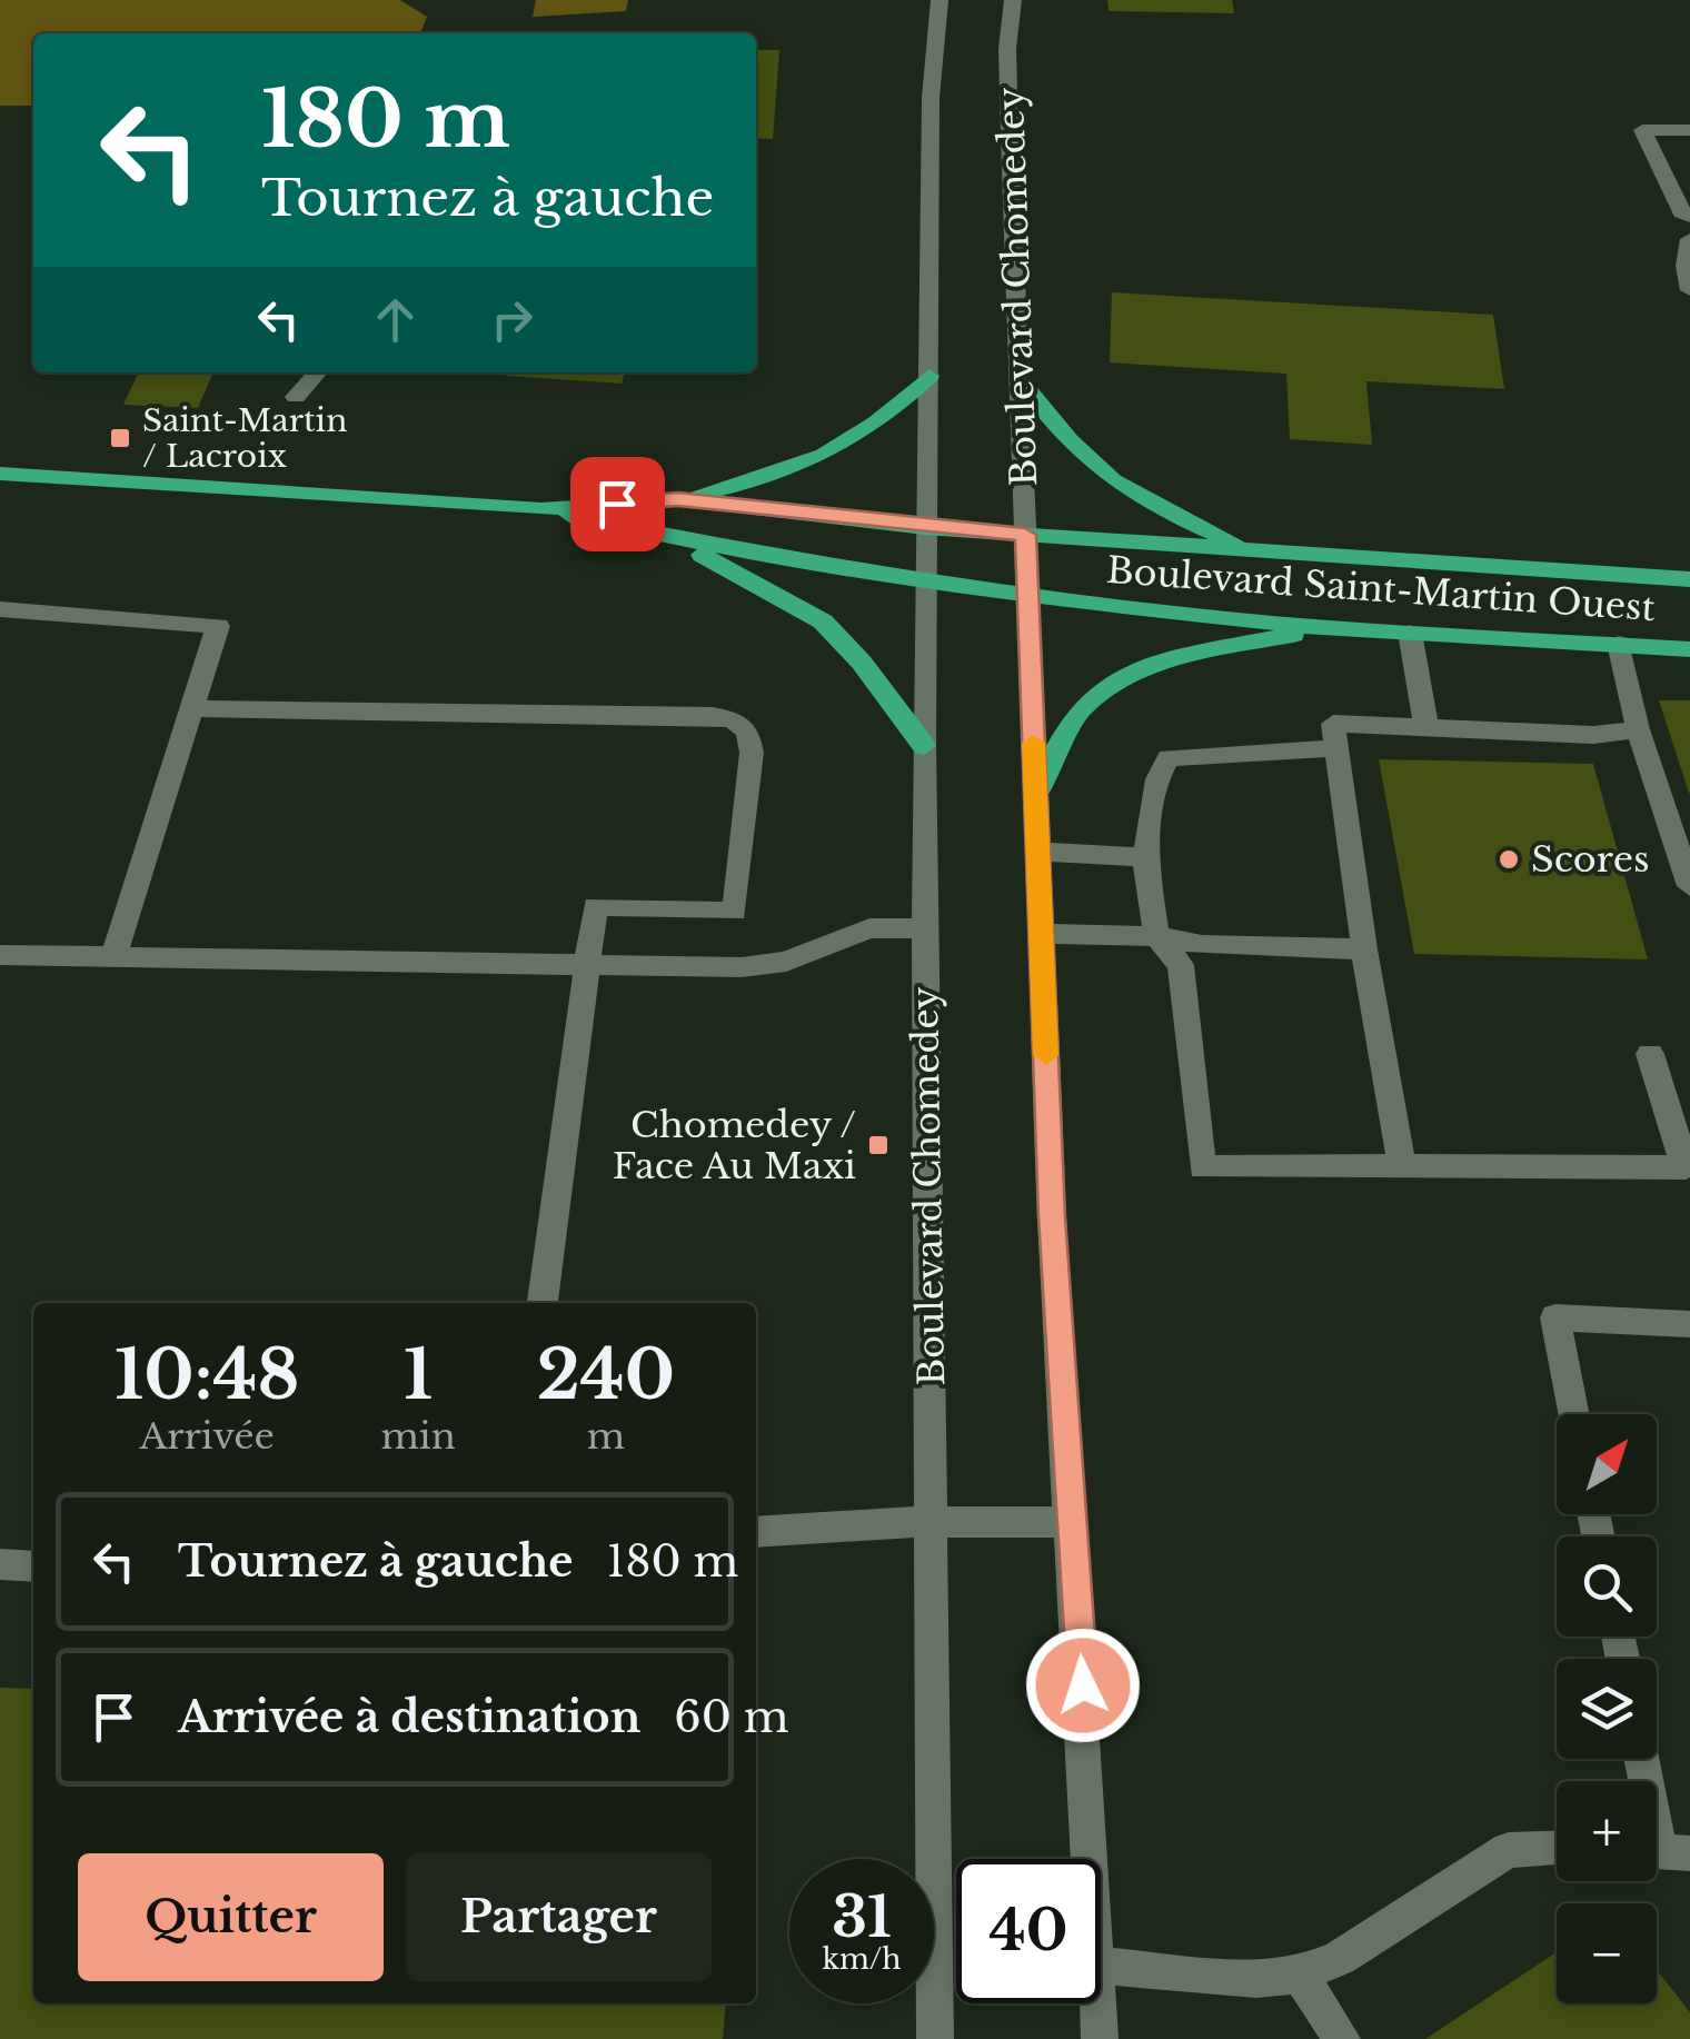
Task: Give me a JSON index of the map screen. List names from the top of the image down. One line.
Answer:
{"streets":{"main road":["Boulevard Saint-Martin Ouest"],"street":["Boulevard Chomedey"]},"crossings":[["Boulevard Chomedey","Boulevard Saint-Martin Ouest"]],"places":{"transit":["Saint-Martin / Lacroix","Chomedey / Face Au Maxi"],"other":["Scores"]},"north":"top right","page":{"turn":["180 m","Tournez à gauche"],"eta":["10:48","Arrivée","1","min","240","m"],"map_buttons":["+","−"],"list":[{"name":"Tournez à gauche","value":"180 m"},{"name":"Arrivée à destination","value":"60 m"}],"buttons":["Quitter","Partager"],"speed":"31 km/h","limit":"40"}}
